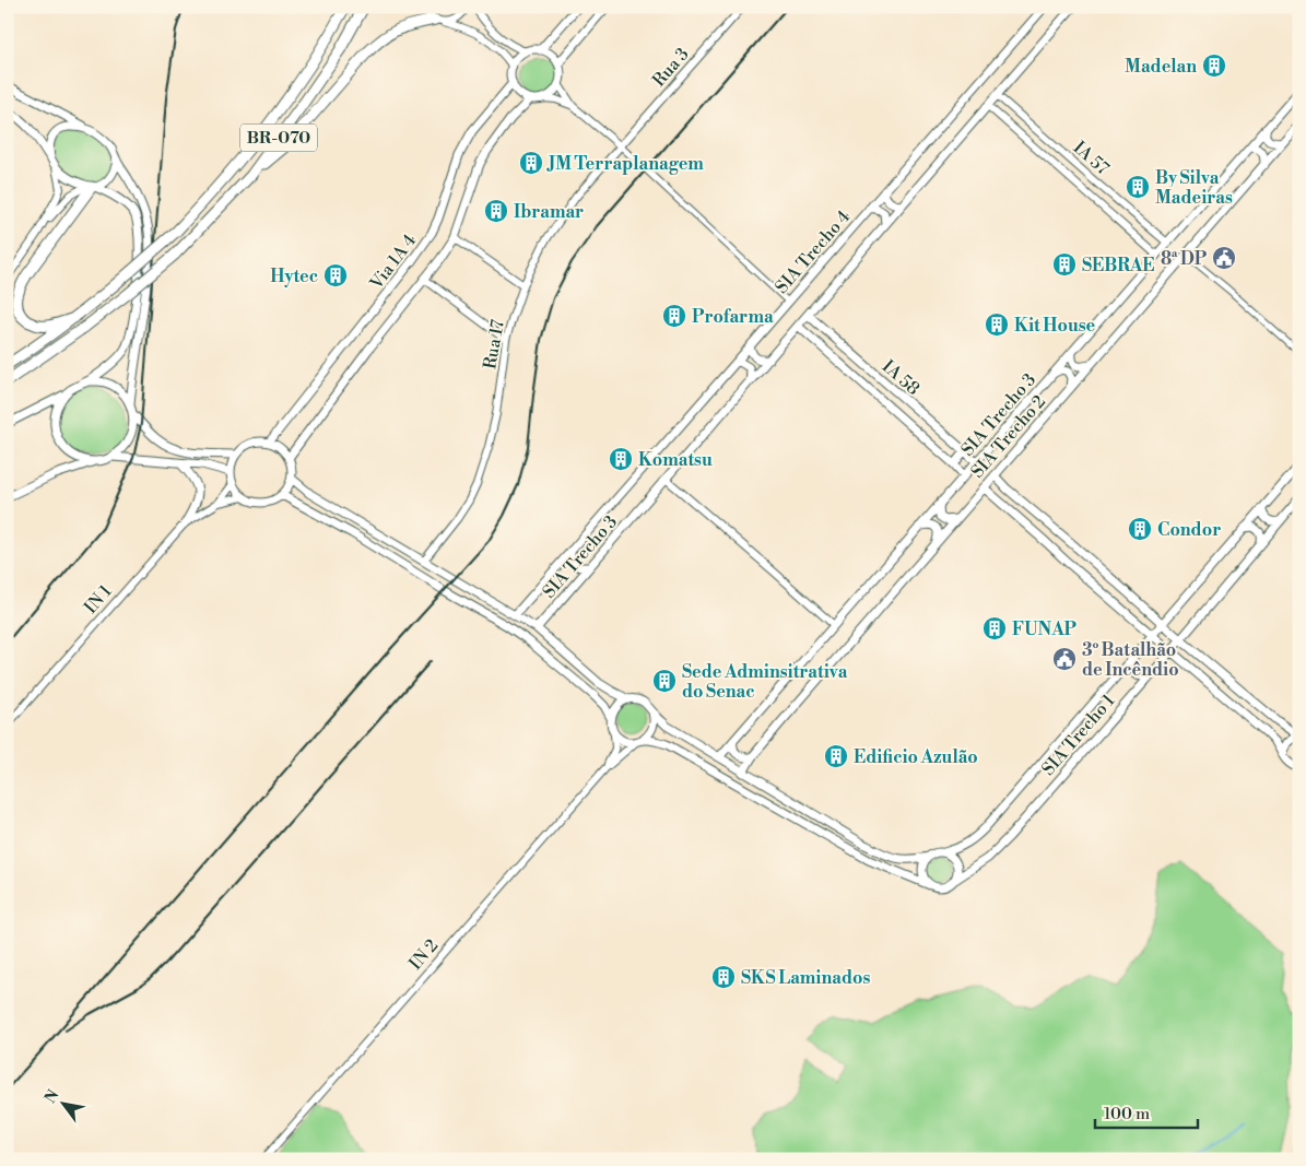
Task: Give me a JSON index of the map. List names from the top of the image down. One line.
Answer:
{"streets":{"highway":["BR-070"],"main road":["SIA Trecho 4","Via 1A 4","IA 58","SIA Trecho 3","SIA Trecho 2","SIA Trecho 1"],"street":["Rua 3","IA 57","Rua 17","IN 1","IN 2"]},"crossings":[["Rua 3","Rua 17"],["IA 57","SIA Trecho 3"],["Via 1A 4","IN 1"],["IA 58","SIA Trecho 3"]],"places":{"building":["Madelan","JM Terraplanagem","By Silva Madeiras","Ibramar","SEBRAE","Hytec","Profarma","Kit House","Komatsu","Condor","FUNAP","Sede Adminsitrativa do Senac","Edificio Azulão","SKS Laminados"],"public building":["8ª DP","3º Batalhão de Incêndio"]},"scale_bar":"100 m","north":"top left"}
